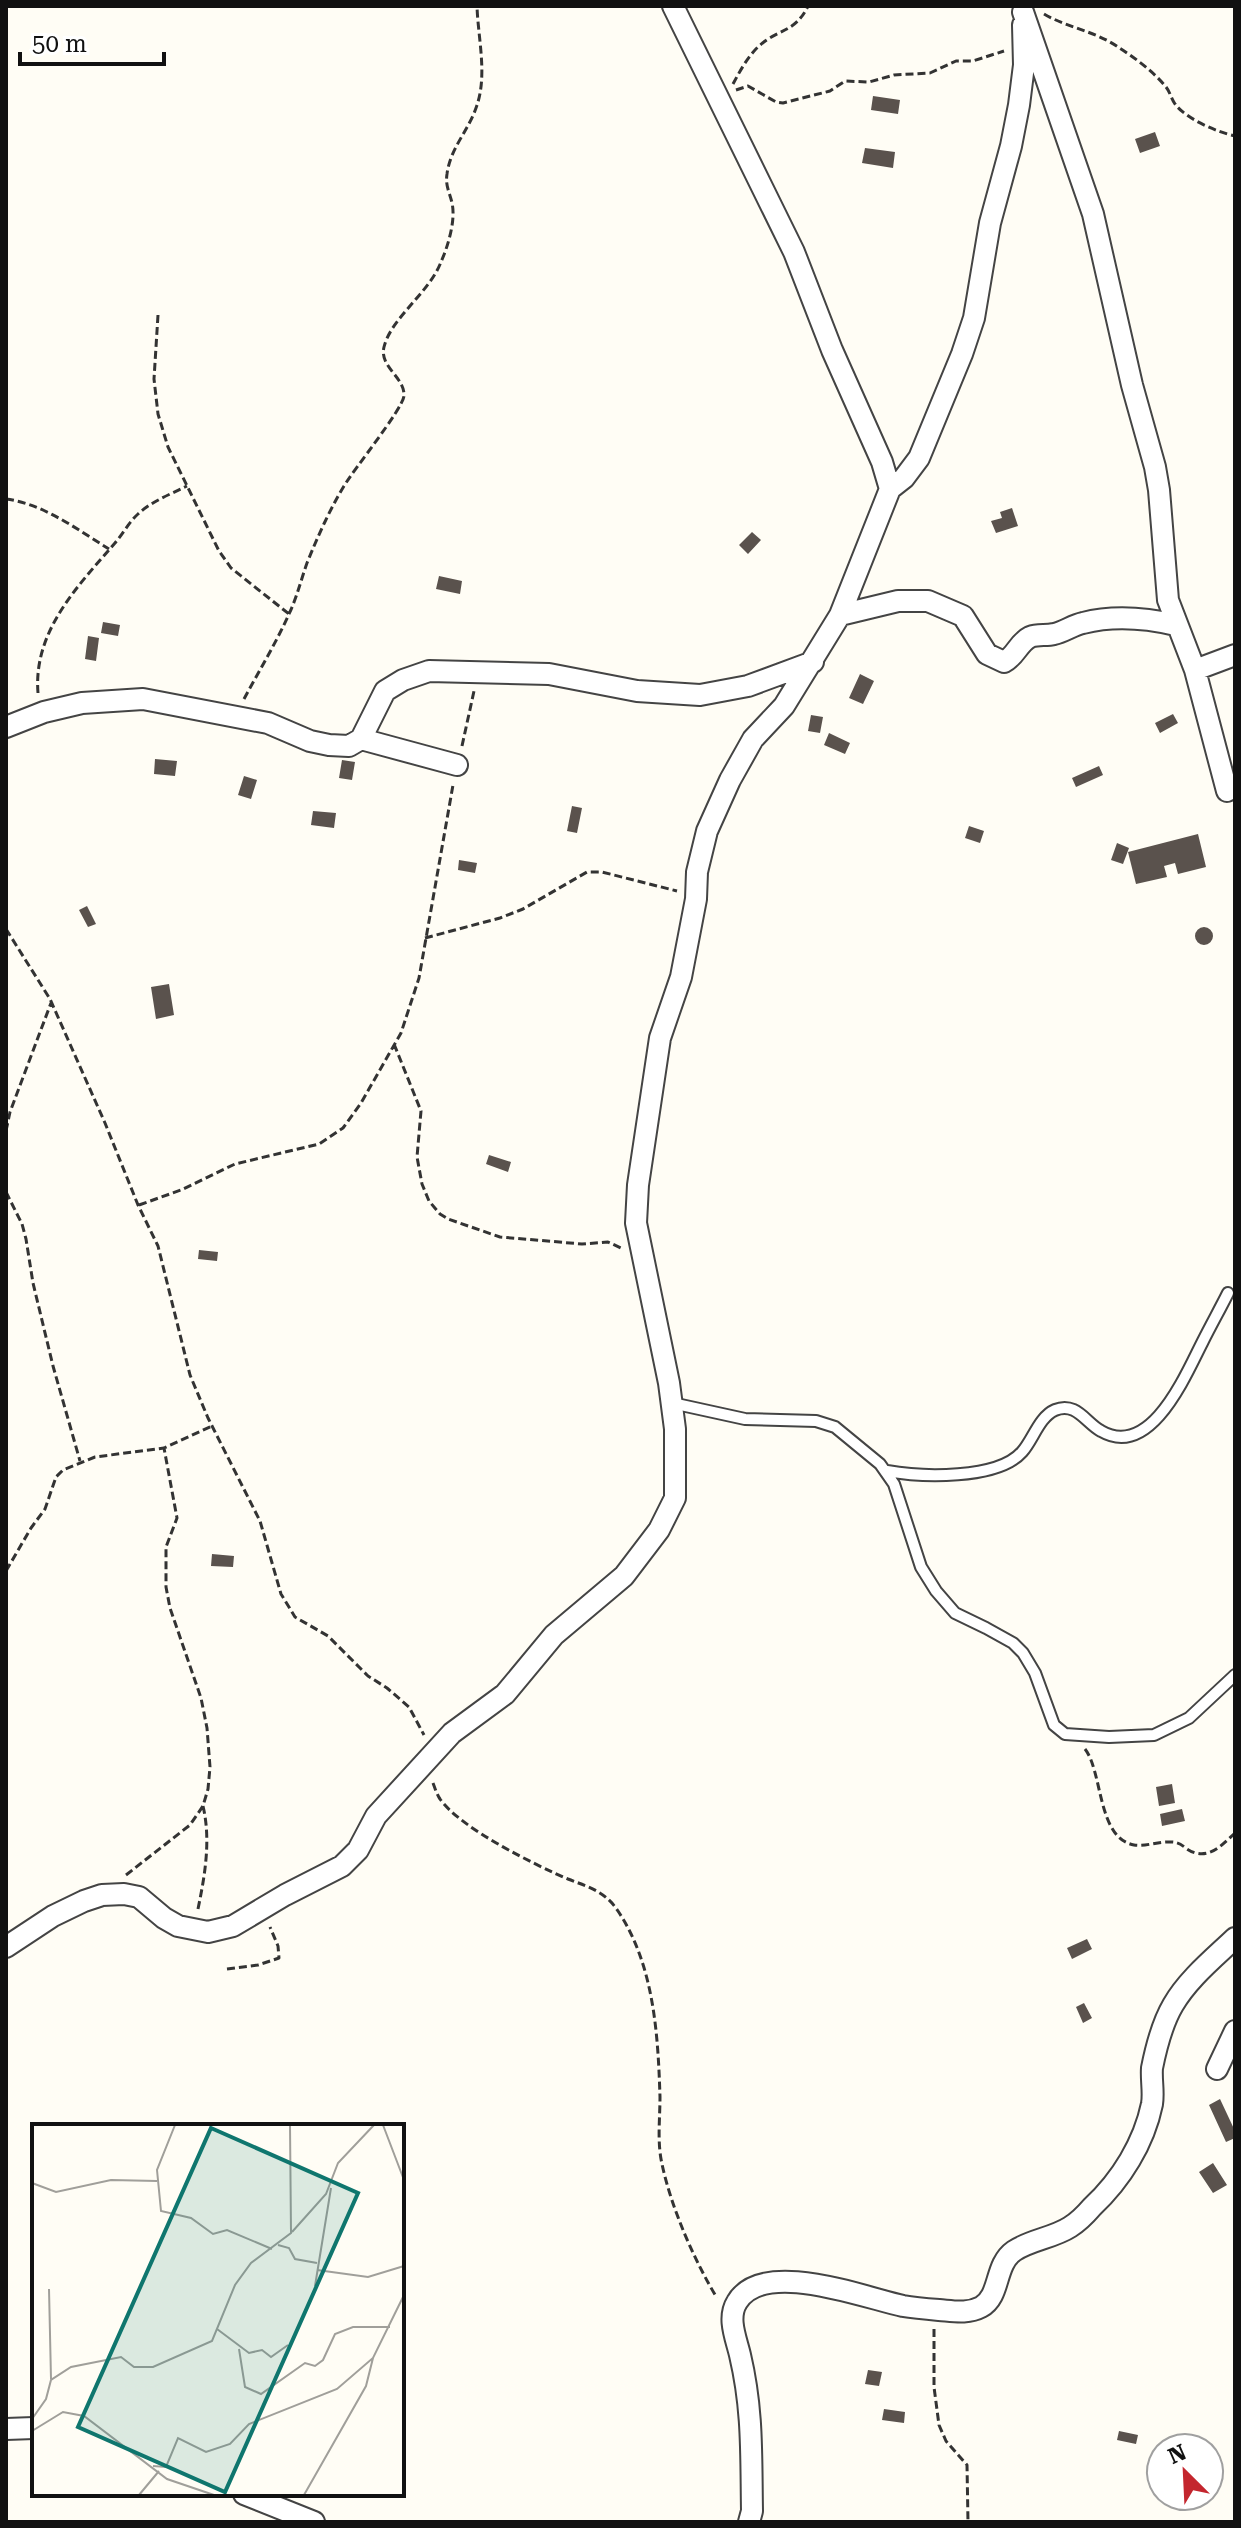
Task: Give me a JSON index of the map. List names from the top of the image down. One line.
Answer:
{"scale_bar":"50 m","north":"top left"}
